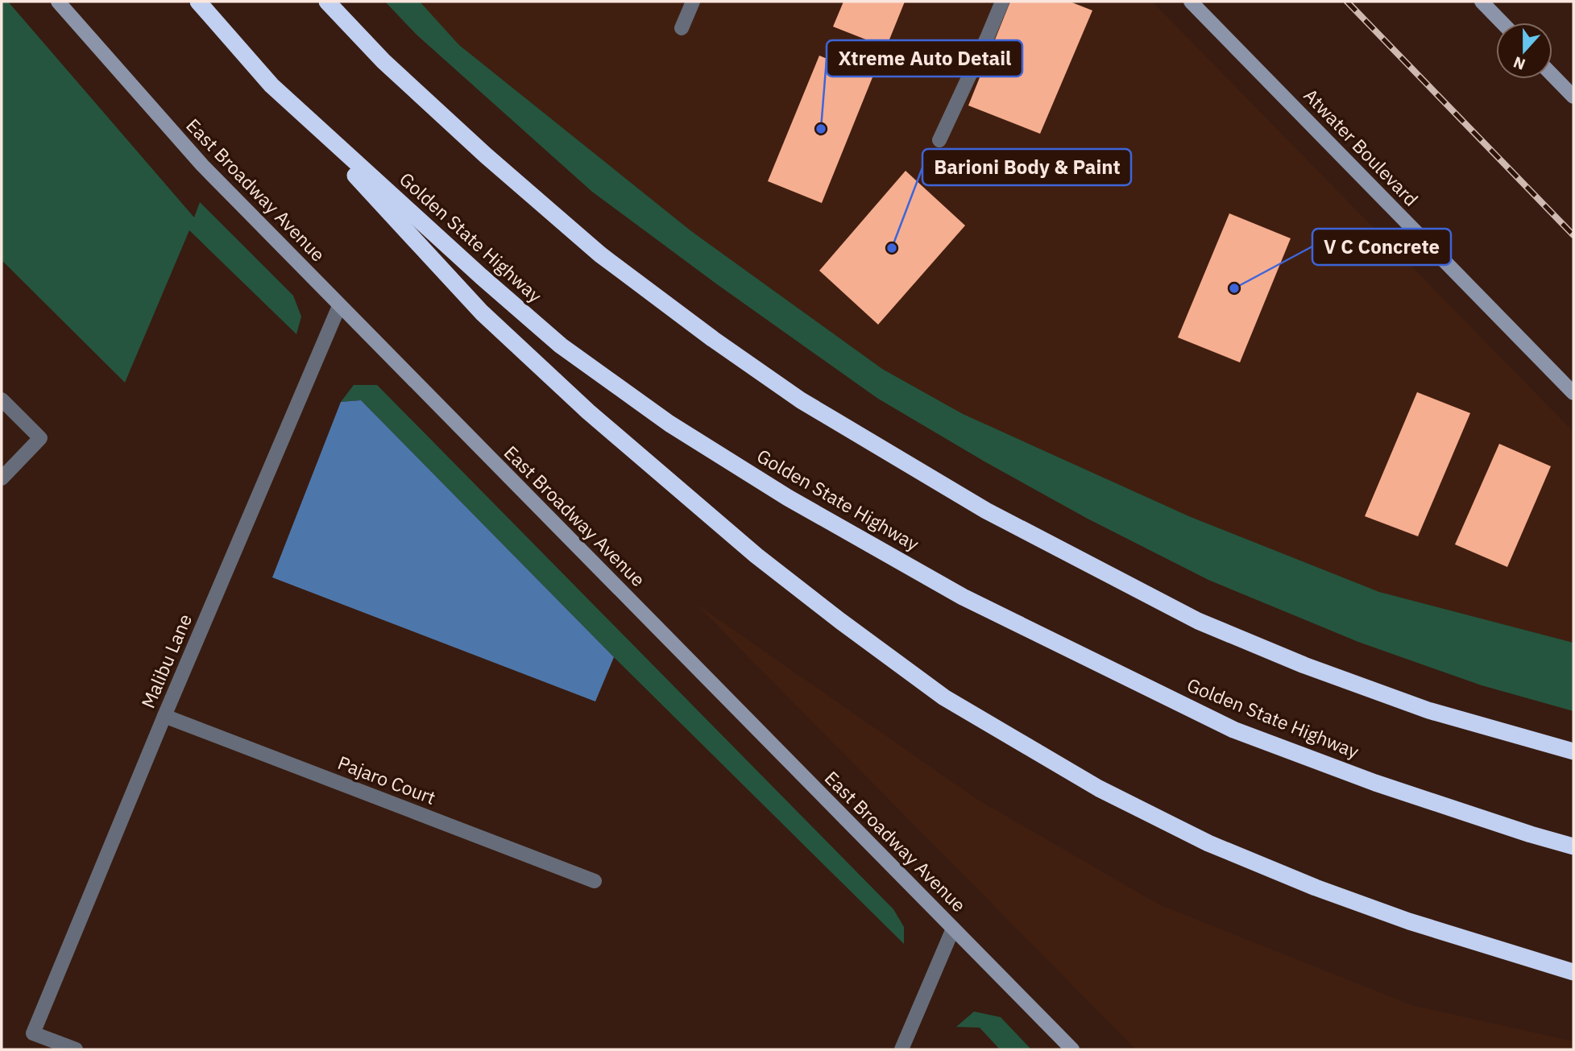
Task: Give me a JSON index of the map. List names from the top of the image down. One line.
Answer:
{"streets":{"highway":["Golden State Highway"],"main road":["Atwater Boulevard","East Broadway Avenue"],"street":["Malibu Lane","Pajaro Court"]},"crossings":[["East Broadway Avenue","Malibu Lane"],["Malibu Lane","Pajaro Court"]],"places":["Xtreme Auto Detail","Barioni Body & Paint","V C Concrete"],"north":"bottom"}
